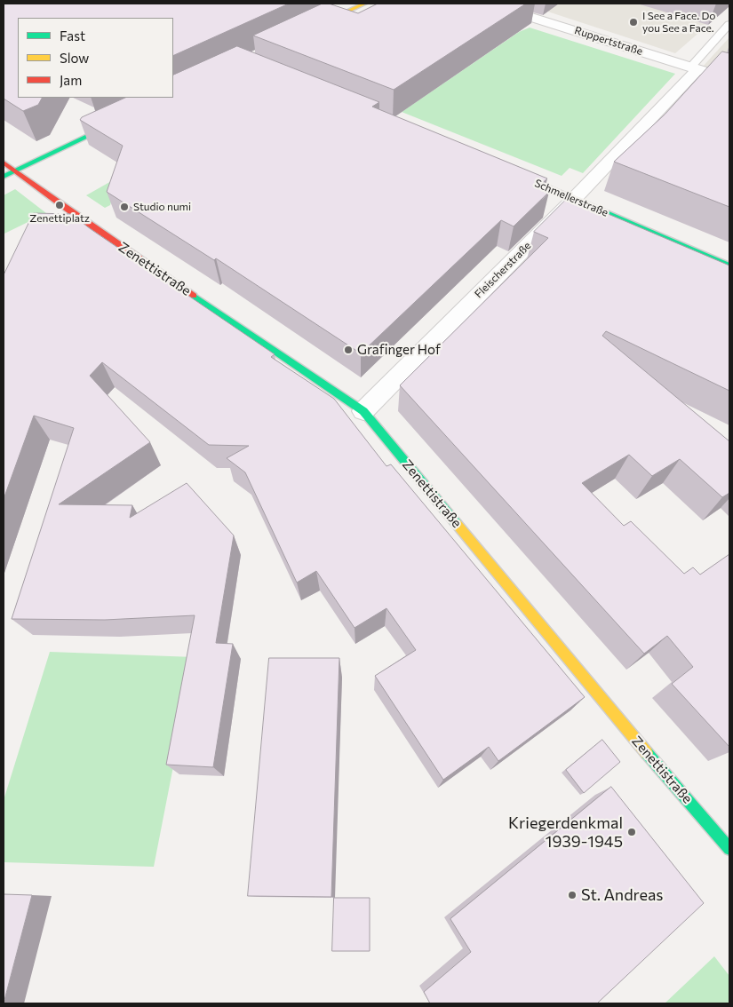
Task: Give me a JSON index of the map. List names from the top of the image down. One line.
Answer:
{"streets":{"street":["Ruppertstraße","Schmellerstraße","Zenettistraße","Fleischerstraße"]},"crossings":[["Ruppertstraße","Fleischerstraße"],["Schmellerstraße","Fleischerstraße"],["Zenettistraße","Fleischerstraße"]],"places":["I See a Face. Do you See a Face.","Zenettiplatz","Studio numi","Grafinger Hof","Kriegerdenkmal 1939-1945","St. Andreas"],"legend":["Fast","Slow","Jam"]}
